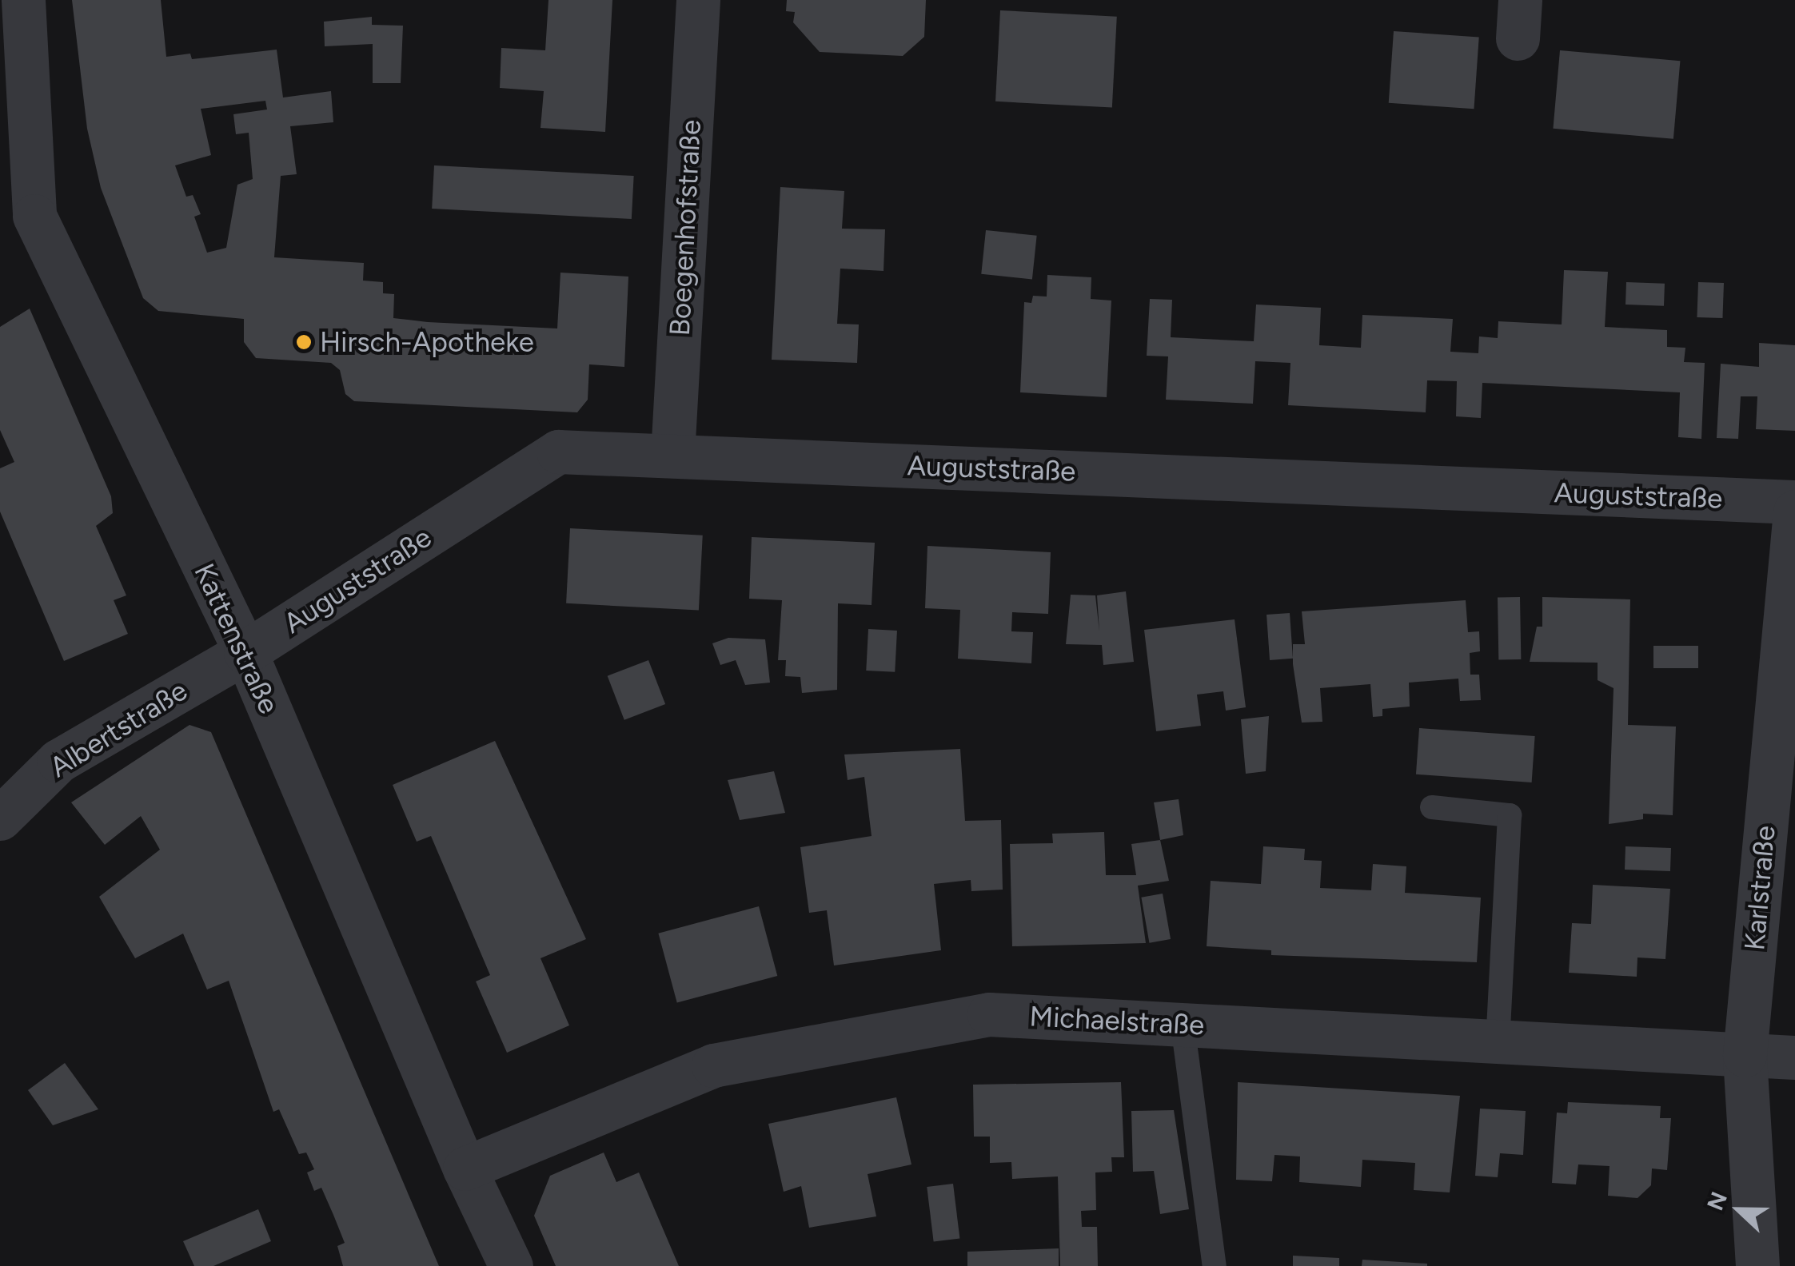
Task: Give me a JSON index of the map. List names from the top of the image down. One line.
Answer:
{"streets":{"street":["Boegenhofstraße","Auguststraße","Kattenstraße","Albertstraße","Karlstraße","Michaelstraße"]},"crossings":[["Boegenhofstraße","Auguststraße"],["Auguststraße","Kattenstraße"],["Auguststraße","Albertstraße"],["Kattenstraße","Albertstraße"],["Kattenstraße","Michaelstraße"],["Karlstraße","Michaelstraße"]],"places":["Hirsch-Apotheke"],"north":"left"}
